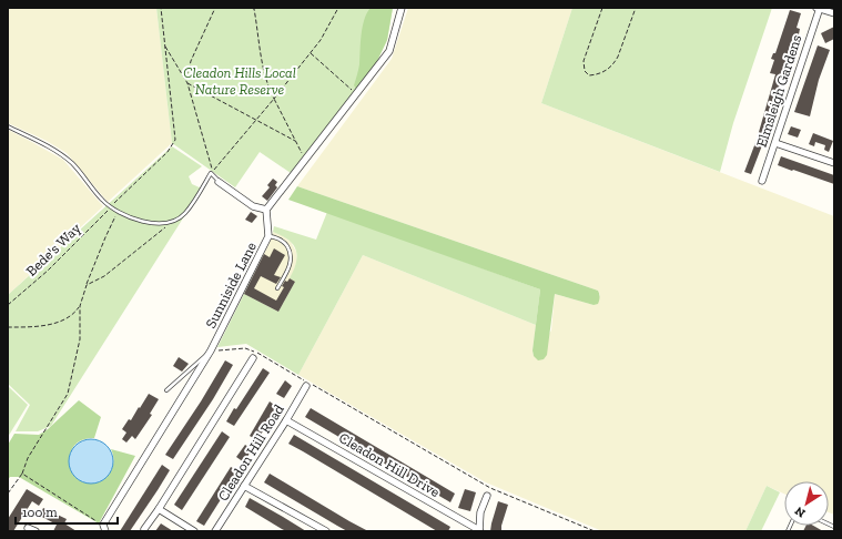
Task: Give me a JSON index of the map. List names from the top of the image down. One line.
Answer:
{"streets":{"street":["Elmsleigh Gardens","Sunniside Lane","Cleadon Hill Road","Cleadon Hill Drive"],"path":["Bede's Way"]},"crossings":[["Cleadon Hill Road","Cleadon Hill Drive"]],"parks":["Cleadon Hills Local Nature Reserve"],"scale_bar":"100 m","north":"bottom left"}
